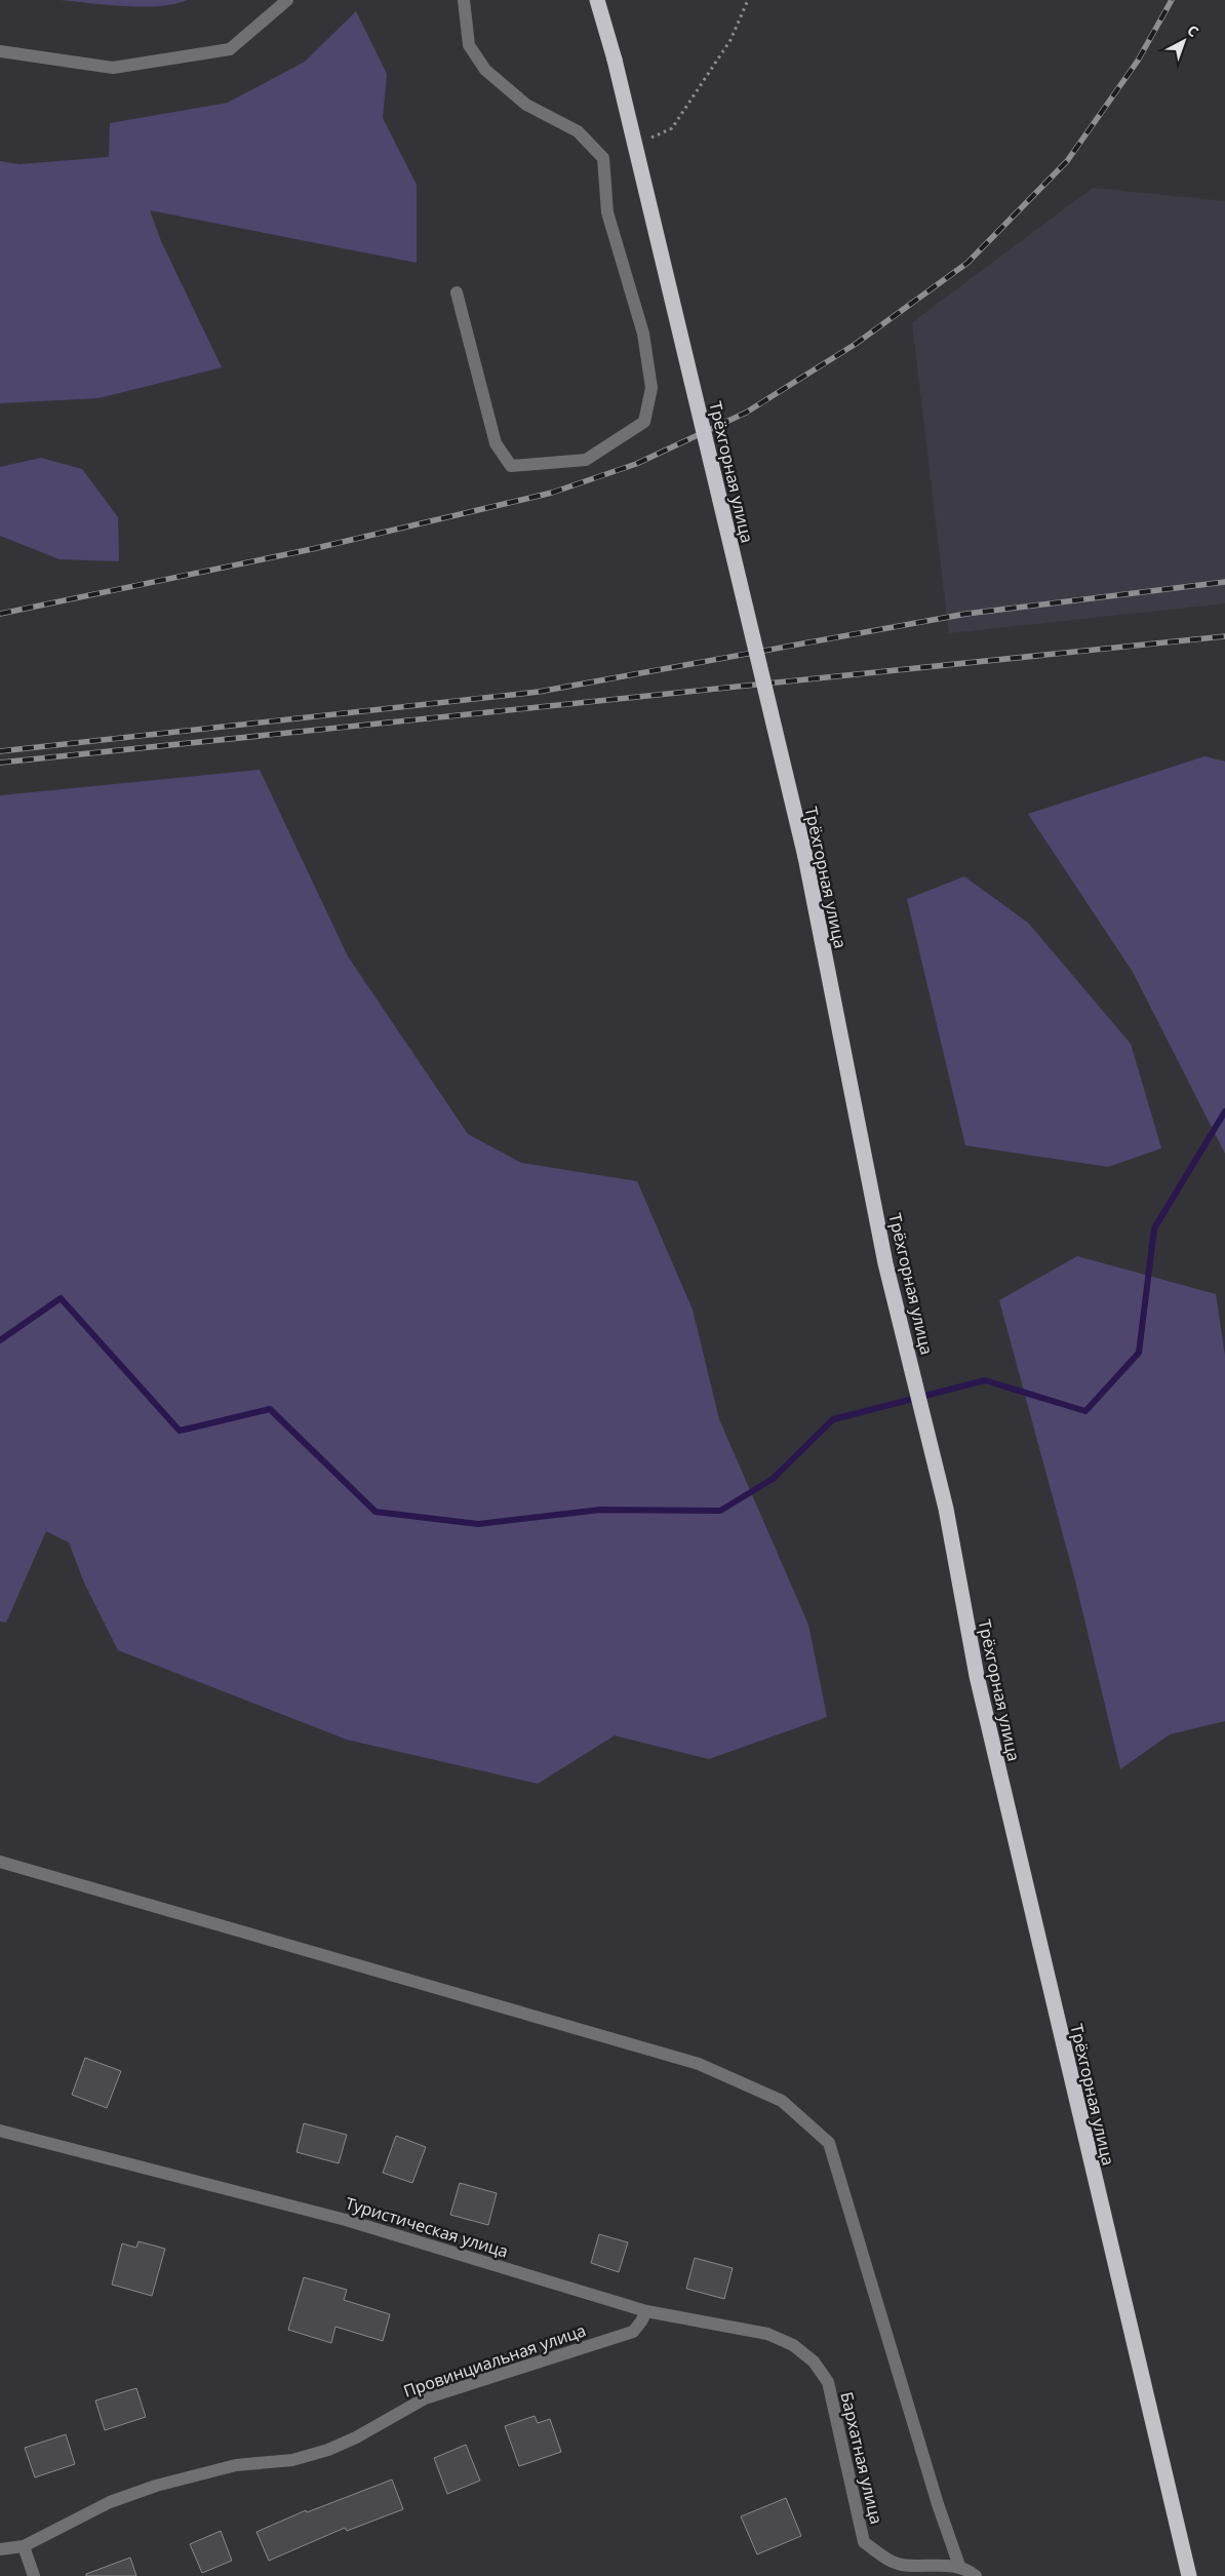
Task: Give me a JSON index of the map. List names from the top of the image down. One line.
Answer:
{"streets":{"highway":["Трёхгорная улица"],"street":["Туристическая улица","Провинциальная улица","Бархатная улица"]},"crossings":[["Туристическая улица","Провинциальная улица"],["Туристическая улица","Бархатная улица"]],"north":"top right"}
